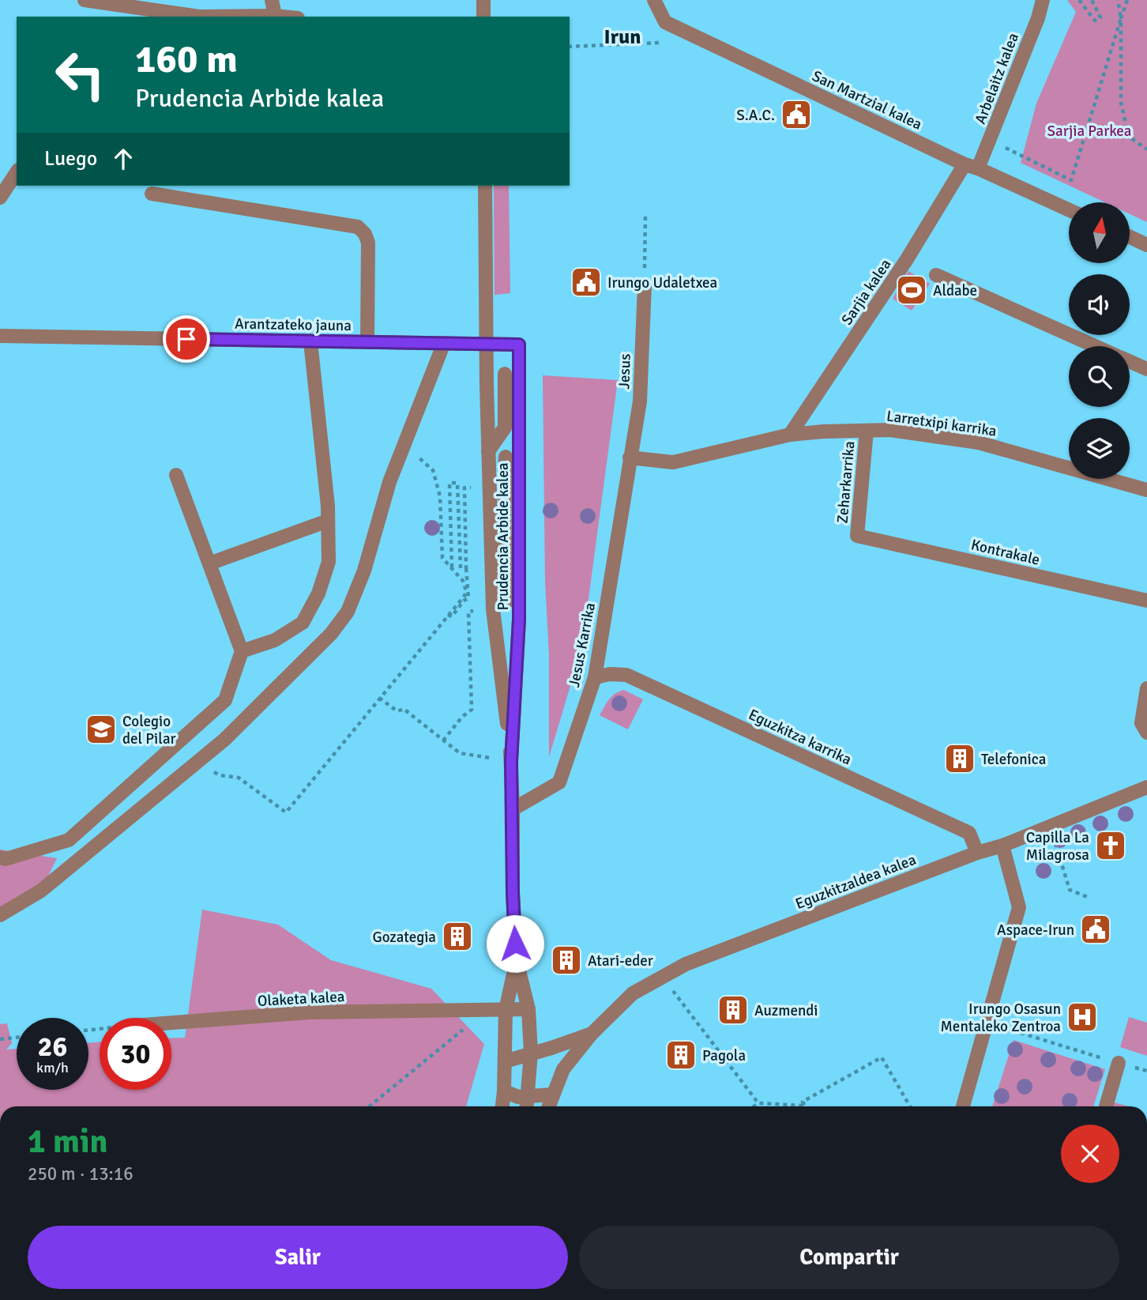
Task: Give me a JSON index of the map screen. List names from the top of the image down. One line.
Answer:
{"streets":{"street":["Arbelaitz kalea","San Martzial kalea","Sarjia kalea","Arantzateko jauna","Jesus","Larretxipi karrika","Zeharkarrika","Prudencia Arbide kalea","Kontrakale","Jesus Karrika","Eguzkitza karrika","Eguzkitzaldea kalea","Olaketa kalea"]},"crossings":[["Arbelaitz kalea","San Martzial kalea"],["Arbelaitz kalea","Sarjia kalea"],["San Martzial kalea","Sarjia kalea"],["Sarjia kalea","Larretxipi karrika"],["Arantzateko jauna","Prudencia Arbide kalea"],["Jesus","Larretxipi karrika"],["Jesus","Jesus Karrika"],["Larretxipi karrika","Zeharkarrika"],["Larretxipi karrika","Jesus Karrika"],["Zeharkarrika","Kontrakale"],["Prudencia Arbide kalea","Jesus Karrika"],["Prudencia Arbide kalea","Eguzkitzaldea kalea"],["Prudencia Arbide kalea","Olaketa kalea"],["Jesus Karrika","Eguzkitza karrika"],["Eguzkitza karrika","Eguzkitzaldea kalea"]],"districts":["Irun"],"parks":["Sarjia Parkea"],"places":{"public building":["S.A.C.","Irungo Udaletxea","Aspace-Irun"],"sports":["Aldabe"],"school or university":["Colegio del Pilar"],"building":["Telefonica","Gozategia","Atari-eder","Auzmendi","Pagola"],"church":["Capilla La Milagrosa"],"hospital":["Irungo Osasun Mentaleko Zentroa"]},"north":"top","page":{"turn":["160 m","Prudencia Arbide kalea"],"then":"Luego","speed":"26 km/h","limit":"30","heading":["1 min","250 m · 13:16"],"buttons":["Salir","Compartir"]}}
